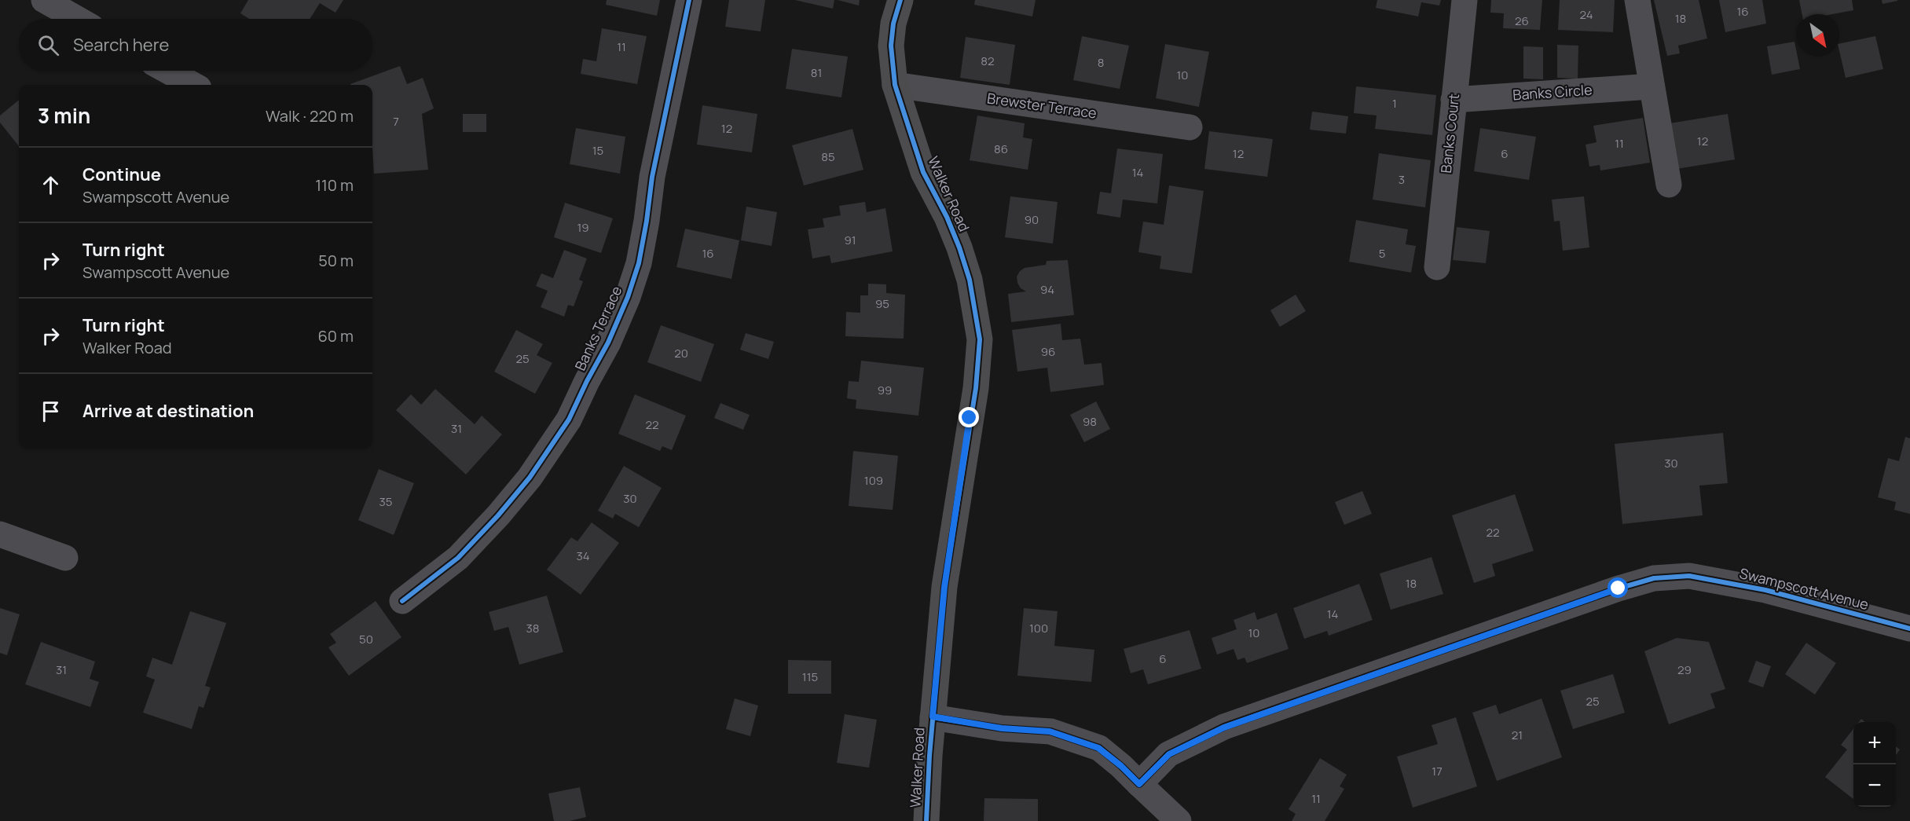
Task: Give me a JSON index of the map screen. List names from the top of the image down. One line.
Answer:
{"streets":{"street":["Banks Circle","Brewster Terrace","Banks Court","Walker Road","Banks Terrace","Swampscott Avenue"]},"crossings":[["Banks Circle","Banks Court"],["Brewster Terrace","Walker Road"]],"house_numbers":["16","24","18","26","11","82","8","81","10","1","7","12","12","11","86","15","12","6","85","14","3","90","19","91","16","5","94","95","96","20","25","99","98","22","31","30","109","30","35","22","34","18","14","38","100","10","50","6","31","29","115","25","21","17","11"],"north":"bottom right","page":{"search":"Search here","heading":["3 min","Walk · 220 m"],"list":[["Continue","Swampscott Avenue","110 m"],["Turn right","Swampscott Avenue","50 m"],["Turn right","Walker Road","60 m"],"Arrive at destination"],"map_buttons":["+","−"]}}
